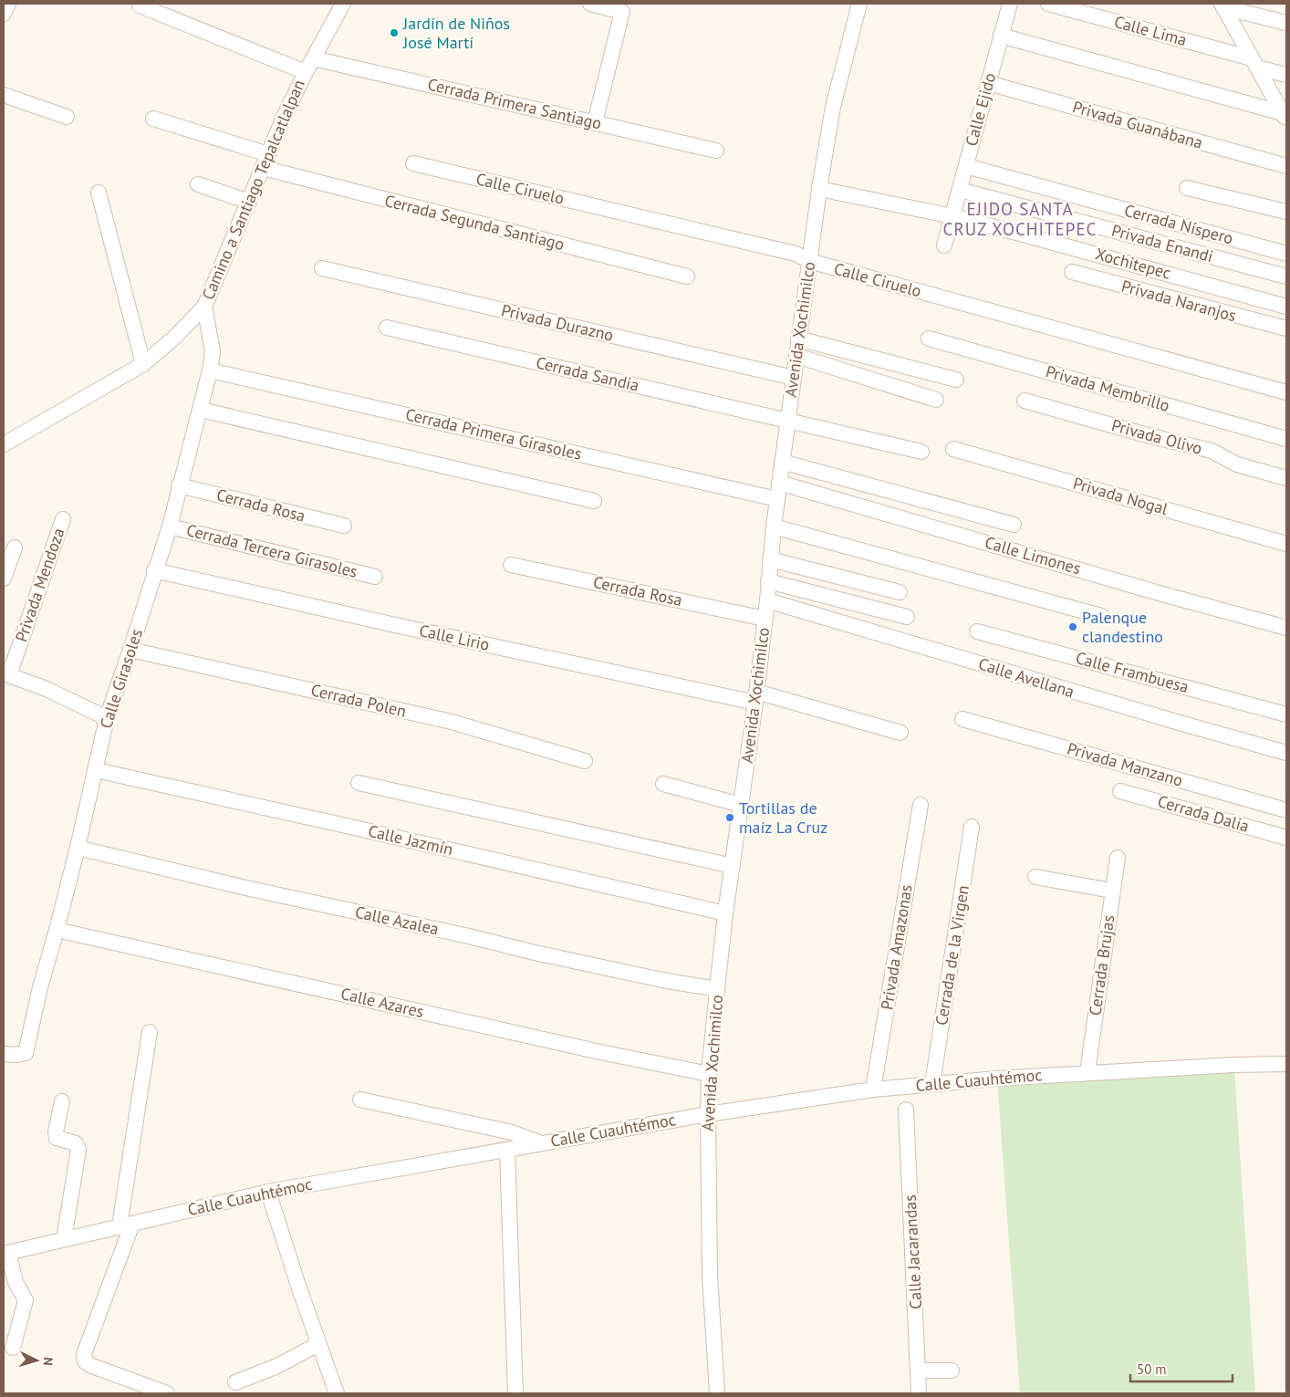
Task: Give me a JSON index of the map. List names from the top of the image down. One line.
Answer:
{"streets":{"street":["Calle Lima","Cerrada Primera Santiago","Calle Ejido","Privada Guanábana","Calle Ciruelo","Camino a Santiago Tepalcatlalpan","Cerrada Segunda Santiago","Cerrada Níspero","Privada Enandi","Xochitepec","Privada Naranjos","Privada Durazno","Avenida Xochimilco","Cerrada Sandia","Privada Membrillo","Cerrada Primera Girasoles","Privada Olivo","Privada Nogal","Cerrada Rosa","Cerrada Tercera Girasoles","Calle Limones","Privada Mendoza","Calle Lirio","Calle Frambuesa","Calle Avellana","Calle Girasoles","Cerrada Polen","Privada Manzano","Cerrada Dalia","Calle Jazmín","Calle Azalea","Privada Amazonas","Cerrada de la Virgen","Cerrada Brujas","Calle Azares","Calle Cuauhtémoc","Calle Jacarandas"]},"crossings":[["Cerrada Primera Santiago","Camino a Santiago Tepalcatlalpan"],["Calle Ejido","Privada Guanábana"],["Calle Ejido","Cerrada Níspero"],["Calle Ejido","Privada Enandi"],["Calle Ejido","Xochitepec"],["Calle Ciruelo","Avenida Xochimilco"],["Camino a Santiago Tepalcatlalpan","Cerrada Segunda Santiago"],["Camino a Santiago Tepalcatlalpan","Calle Girasoles"],["Privada Durazno","Avenida Xochimilco"],["Avenida Xochimilco","Cerrada Sandia"],["Avenida Xochimilco","Cerrada Primera Girasoles"],["Avenida Xochimilco","Cerrada Rosa"],["Avenida Xochimilco","Calle Limones"],["Avenida Xochimilco","Calle Lirio"],["Avenida Xochimilco","Calle Avellana"],["Avenida Xochimilco","Calle Jazmín"],["Avenida Xochimilco","Calle Azalea"],["Avenida Xochimilco","Calle Azares"],["Avenida Xochimilco","Calle Cuauhtémoc"],["Cerrada Primera Girasoles","Calle Girasoles"],["Cerrada Rosa","Calle Girasoles"],["Cerrada Tercera Girasoles","Calle Girasoles"],["Calle Lirio","Calle Girasoles"],["Calle Girasoles","Cerrada Polen"],["Calle Girasoles","Calle Jazmín"],["Calle Girasoles","Calle Azalea"],["Calle Girasoles","Calle Azares"],["Privada Amazonas","Calle Cuauhtémoc"],["Cerrada de la Virgen","Calle Cuauhtémoc"],["Cerrada Brujas","Calle Cuauhtémoc"]],"districts":["EJIDO SANTA CRUZ XOCHITEPEC"],"places":["Jardín de Niños José Martí","Palenque clandestino","Tortillas de maíz La Cruz"],"scale_bar":"50 m","north":"right"}
